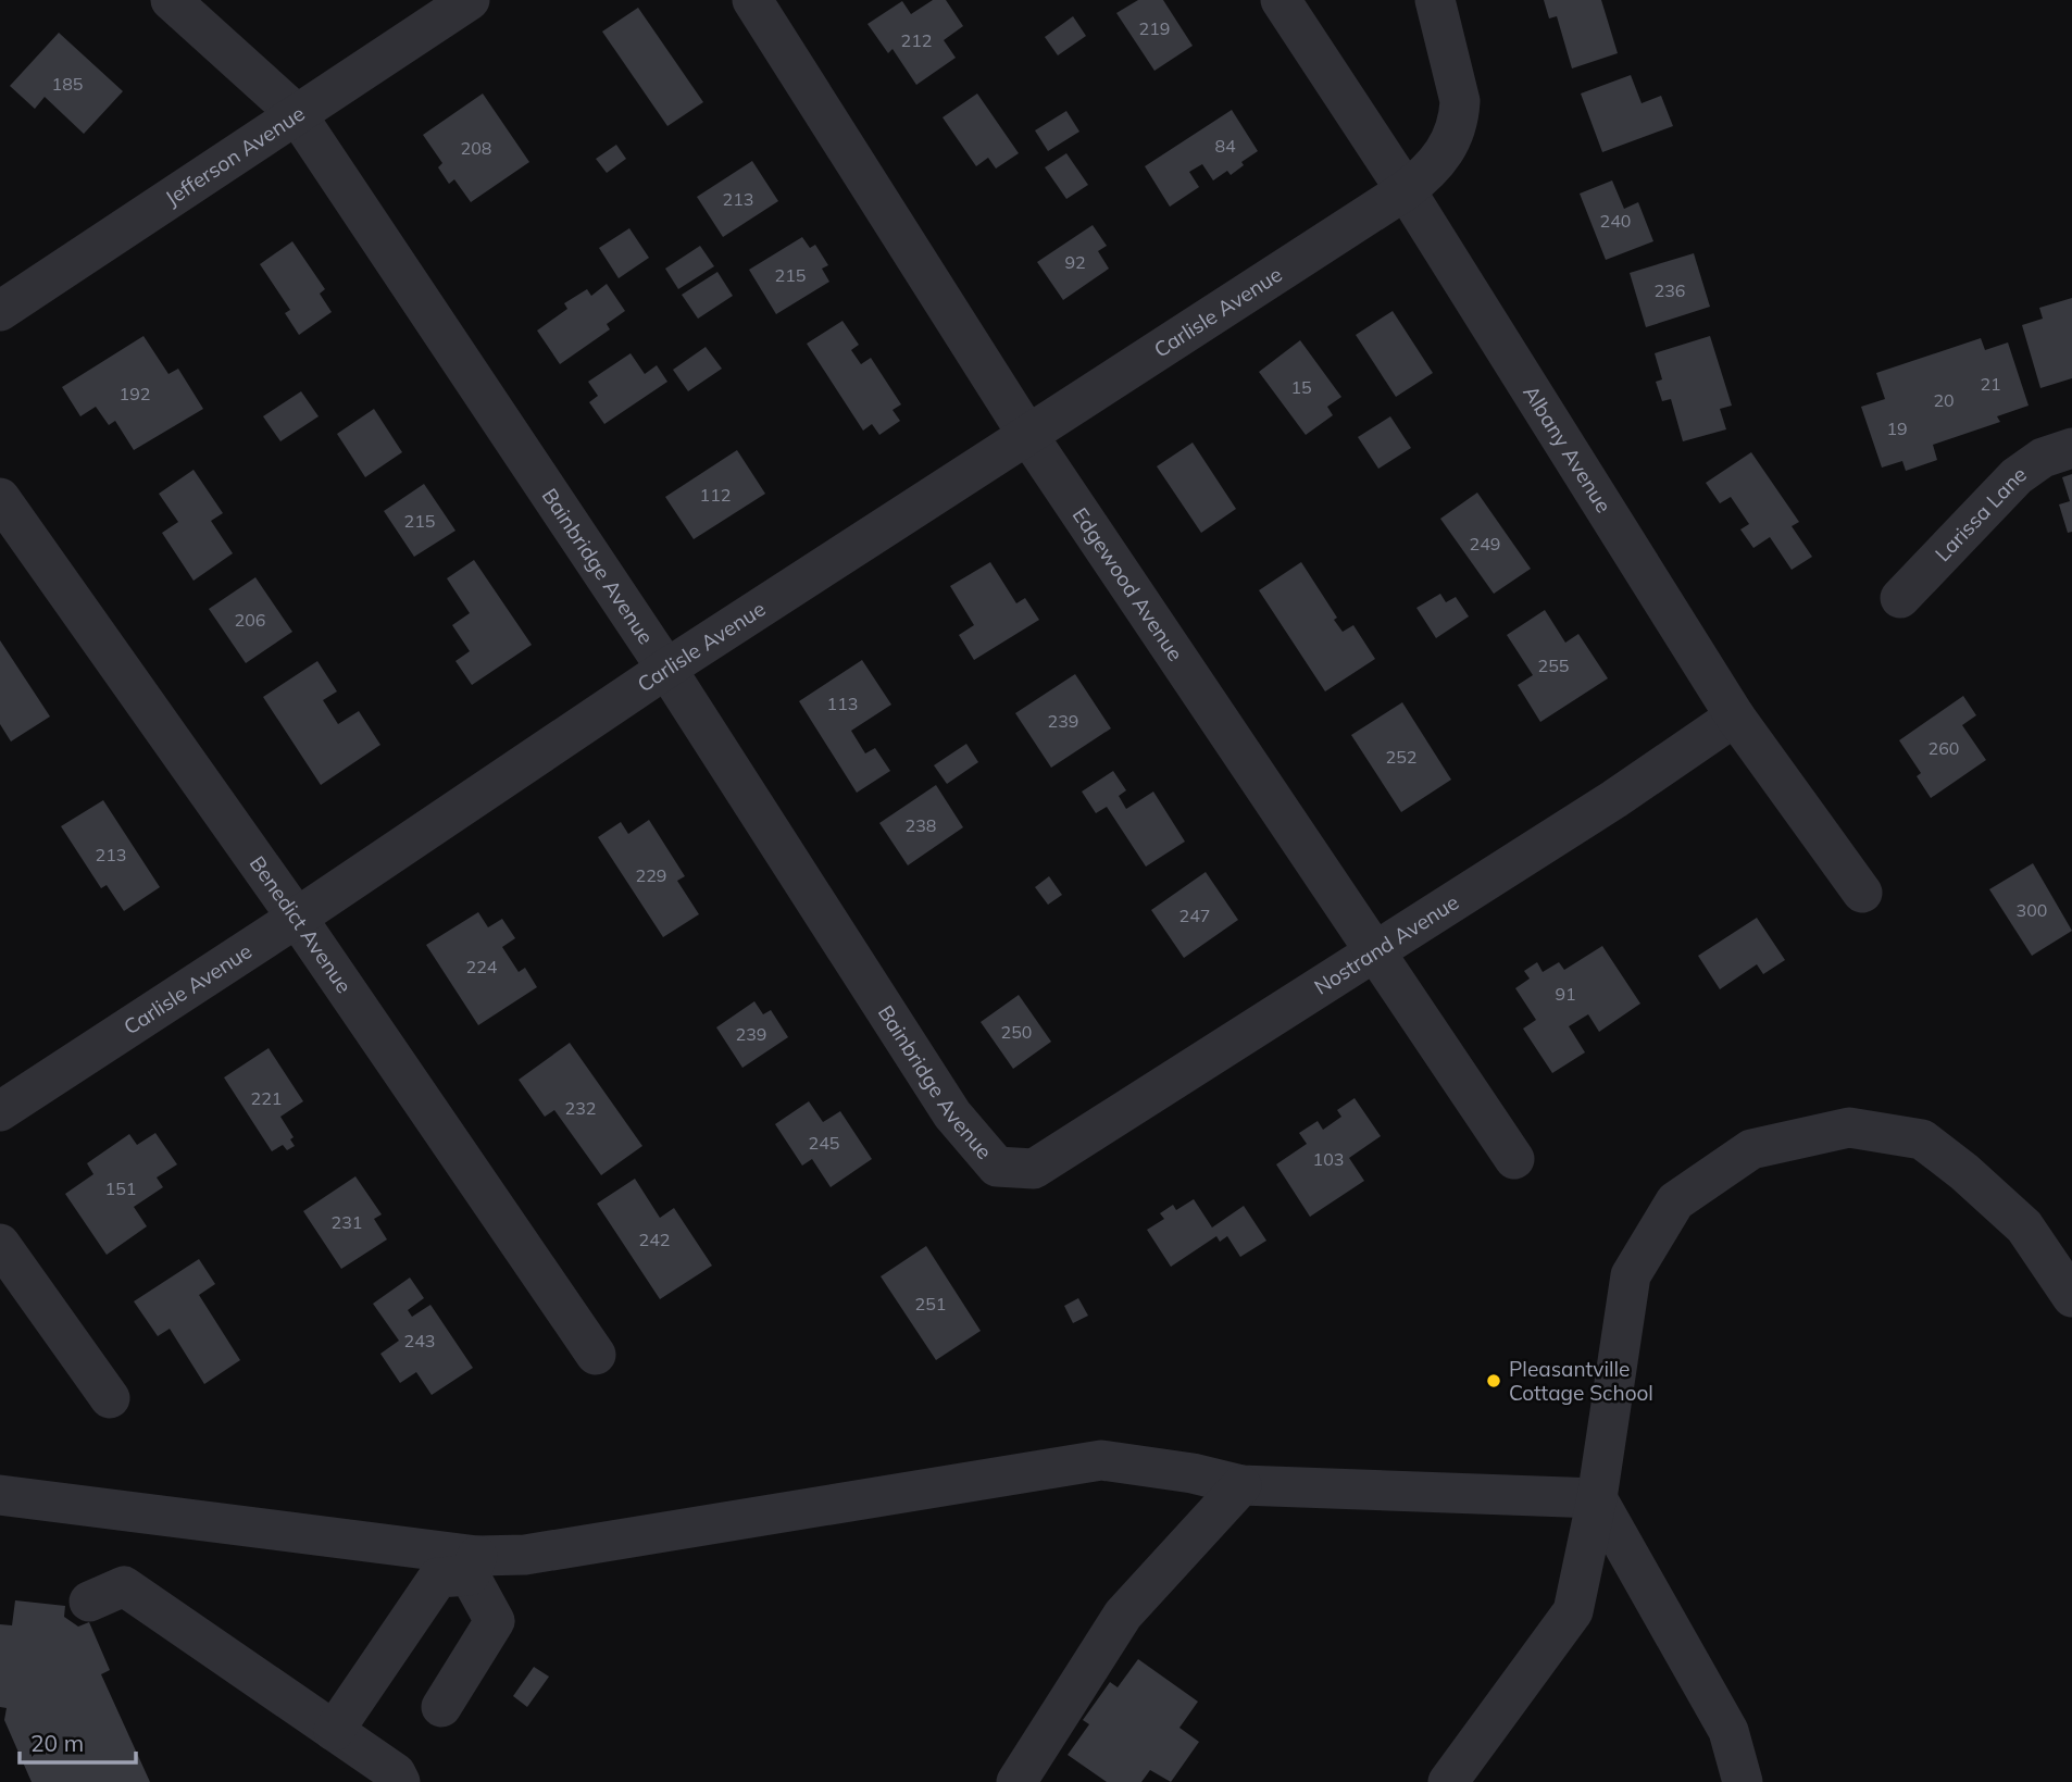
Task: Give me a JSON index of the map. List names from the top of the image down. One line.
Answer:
{"streets":{"street":["Jefferson Avenue","Carlisle Avenue","Albany Avenue","Larissa Lane","Bainbridge Avenue","Edgewood Avenue","Benedict Avenue","Nostrand Avenue"]},"crossings":[["Jefferson Avenue","Bainbridge Avenue"],["Carlisle Avenue","Albany Avenue"],["Carlisle Avenue","Bainbridge Avenue"],["Carlisle Avenue","Edgewood Avenue"],["Carlisle Avenue","Benedict Avenue"],["Albany Avenue","Nostrand Avenue"],["Bainbridge Avenue","Nostrand Avenue"],["Edgewood Avenue","Nostrand Avenue"]],"places":["Pleasantville Cottage School"],"house_numbers":["219","212","185","84","208","213","240","92","215","236","21","15","192","20","19","112","215","249","206","255","113","239","260","252","238","213","229","300","247","224","91","250","239","221","232","245","103","151","231","242","251","243"],"scale_bar":"20 m"}
